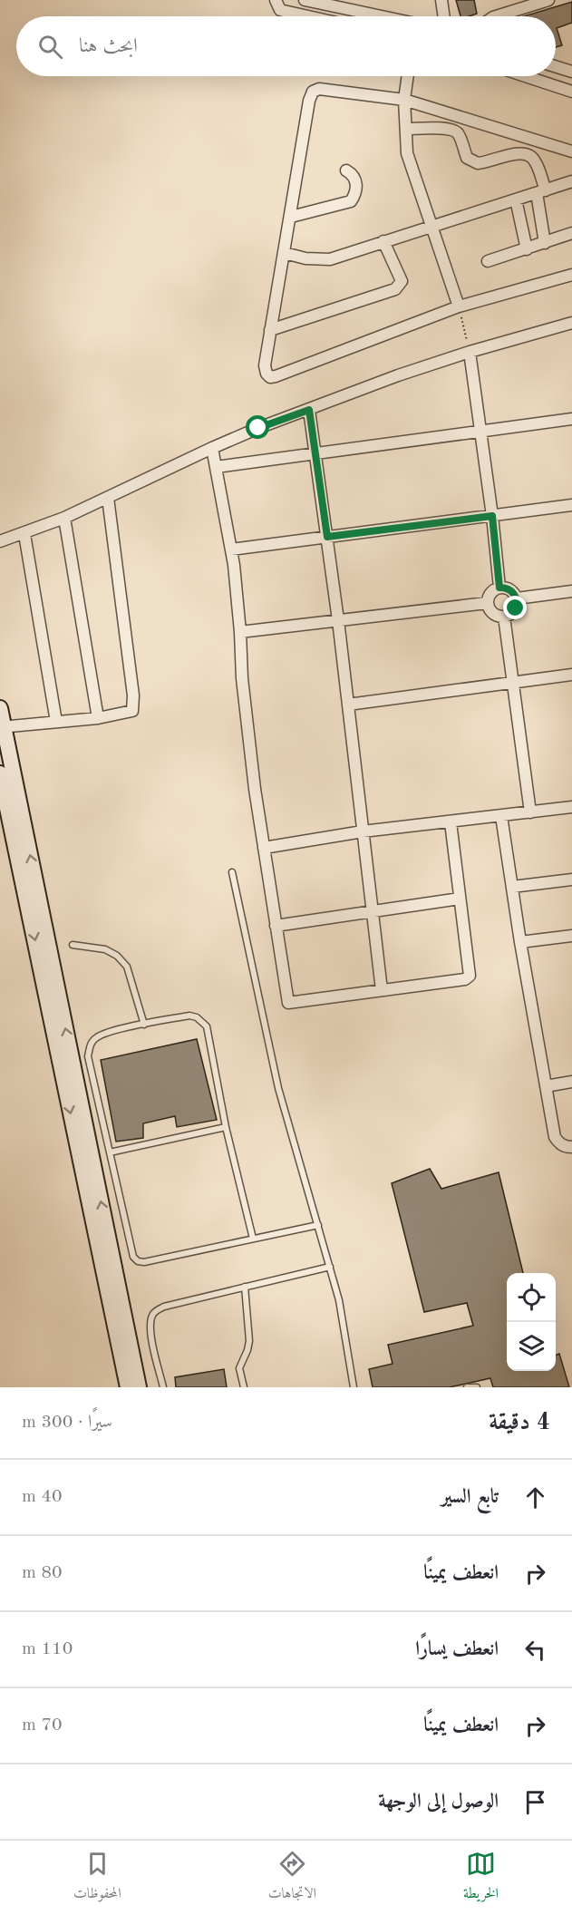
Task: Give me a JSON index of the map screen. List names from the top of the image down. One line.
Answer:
{"page":{"search":"ابحث هنا","heading":["4 دقيقة","سيرًا · 300 m"],"list":[["تابع السير","40 m"],["انعطف يمينًا","80 m"],["انعطف يسارًا","110 m"],["انعطف يمينًا","70 m"],"الوصول إلى الوجهة"],"nav":["الخريطة","الاتجاهات","المحفوظات"]}}
